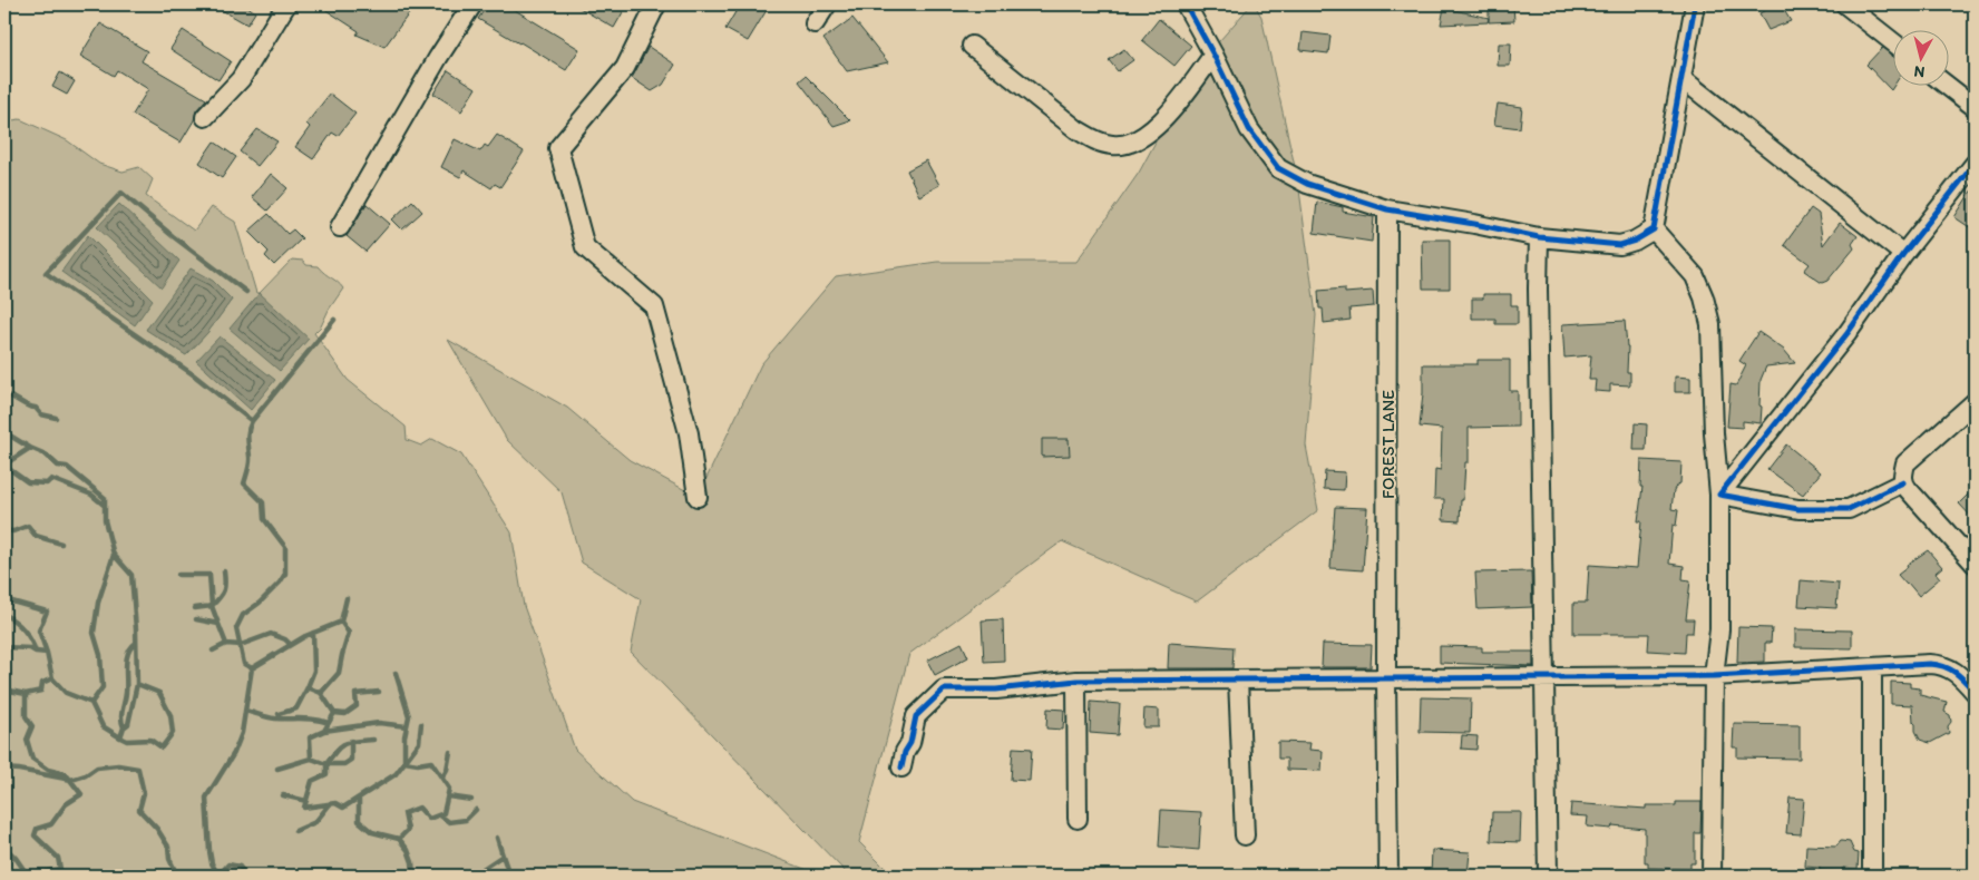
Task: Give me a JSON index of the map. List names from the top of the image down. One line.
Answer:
{"streets":{"street":["FOREST LANE"]},"north":"bottom"}
